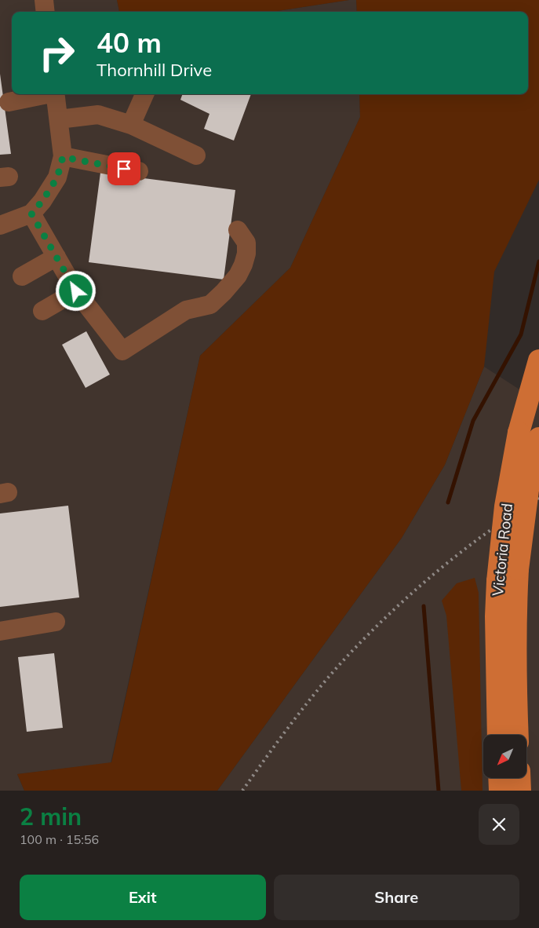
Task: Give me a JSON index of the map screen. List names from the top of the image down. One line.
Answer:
{"streets":{"main road":["Victoria Road"]},"north":"bottom left","page":{"turn":["40 m","Thornhill Drive"],"heading":["2 min","100 m · 15:56"],"buttons":["Exit","Share"]}}
